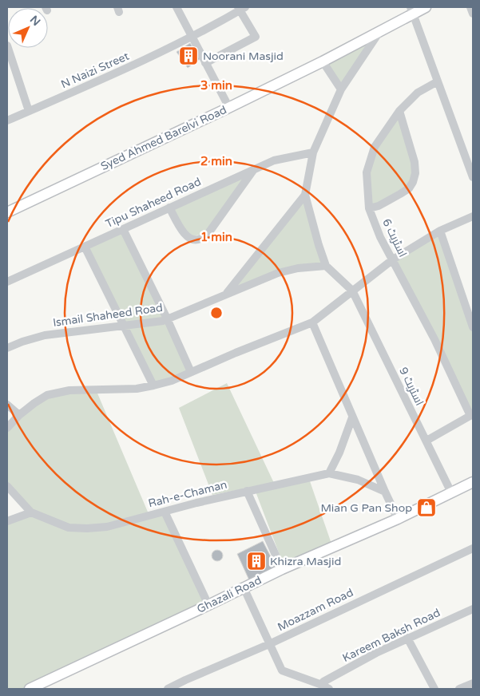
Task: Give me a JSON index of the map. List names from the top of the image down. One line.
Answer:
{"streets":{"main road":["Syed Ahmed Barelvi Road","Ghazali Road"],"street":["N Naizi Street","Tipu Shaheed Road","اسٹریٹ 6","Ismail Shaheed Road","اسٹریٹ 9","Rah-e-Chaman","Moazzam Road","Kareem Baksh Road"]},"crossings":[["اسٹریٹ 9","Ghazali Road"]],"places":{"building":["Noorani Masjid","Khizra Masjid"],"shop":["Mian G Pan Shop"]},"north":"top right","rings":["3 min","2 min","1 min"]}
